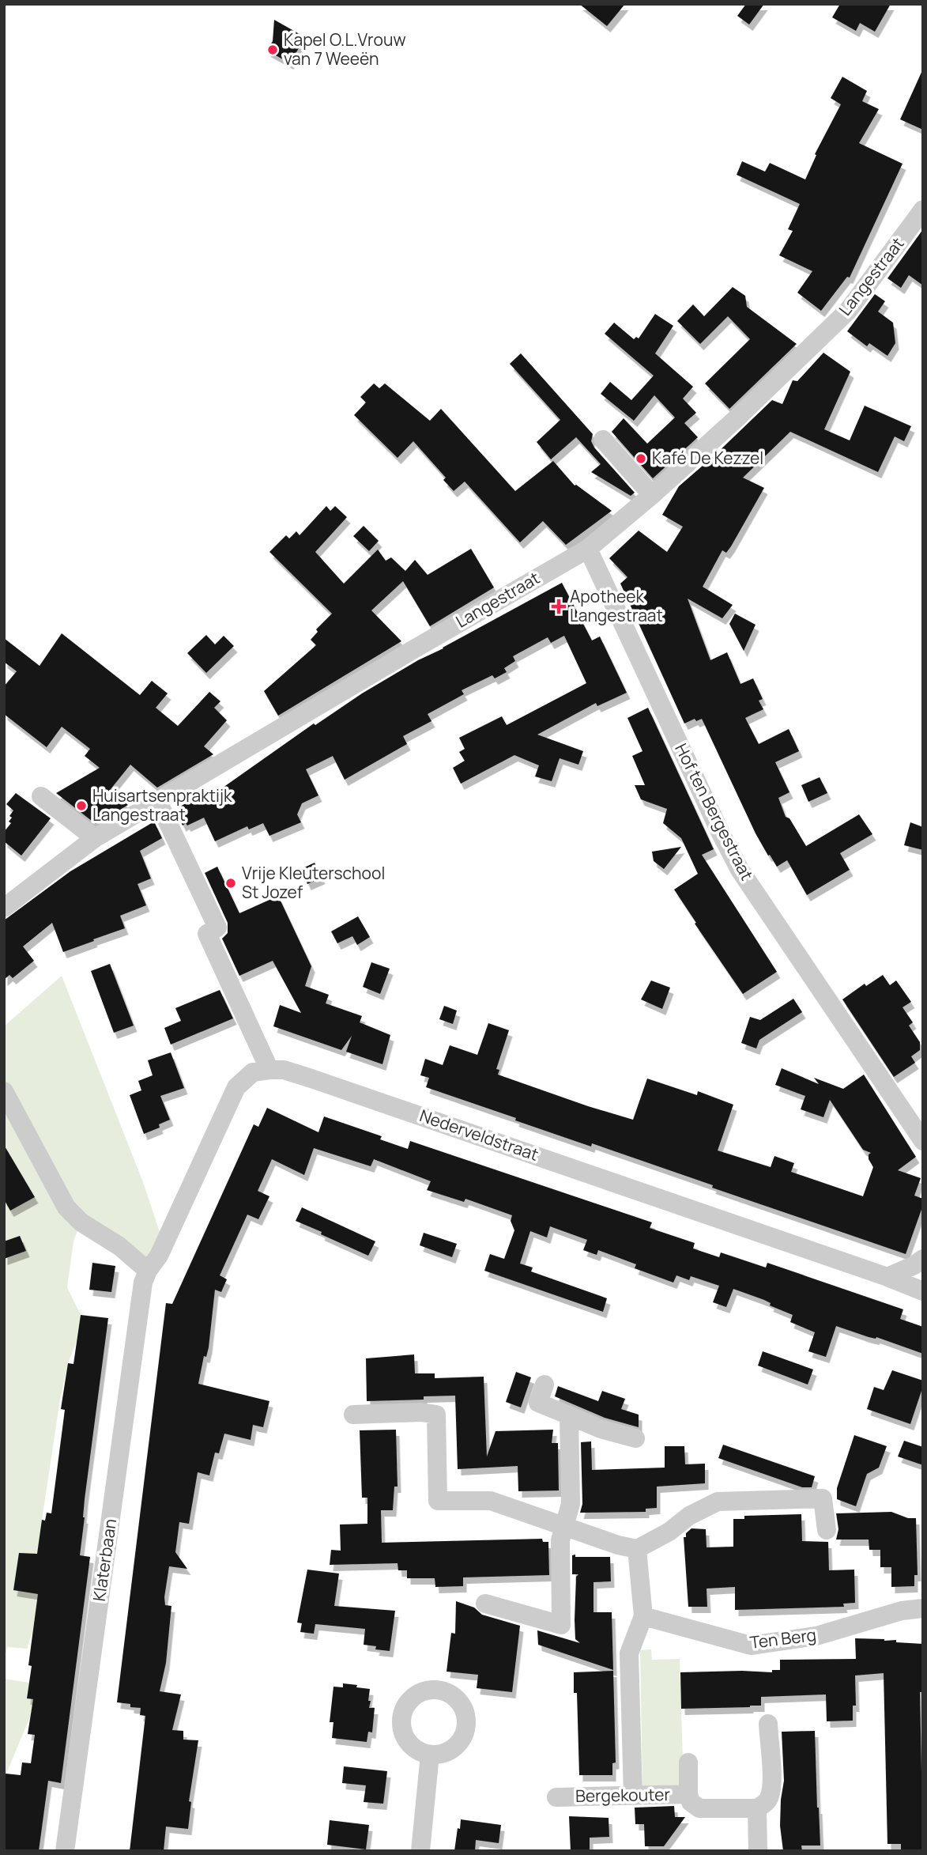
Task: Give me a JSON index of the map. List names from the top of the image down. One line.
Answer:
{"streets":{"street":["Langestraat","Hof ten Bergestraat","Nederveldstraat","Klaterbaan","Ten Berg","Bergekouter"]},"crossings":[["Langestraat","Hof ten Bergestraat"],["Nederveldstraat","Klaterbaan"]],"places":{"other":["Kapel O.L.Vrouw van 7 Weeën","Kafé De Kezzel","Huisartsenpraktijk Langestraat","Vrije Kleuterschool St Jozef"],"health":["Apotheek Langestraat"]}}
